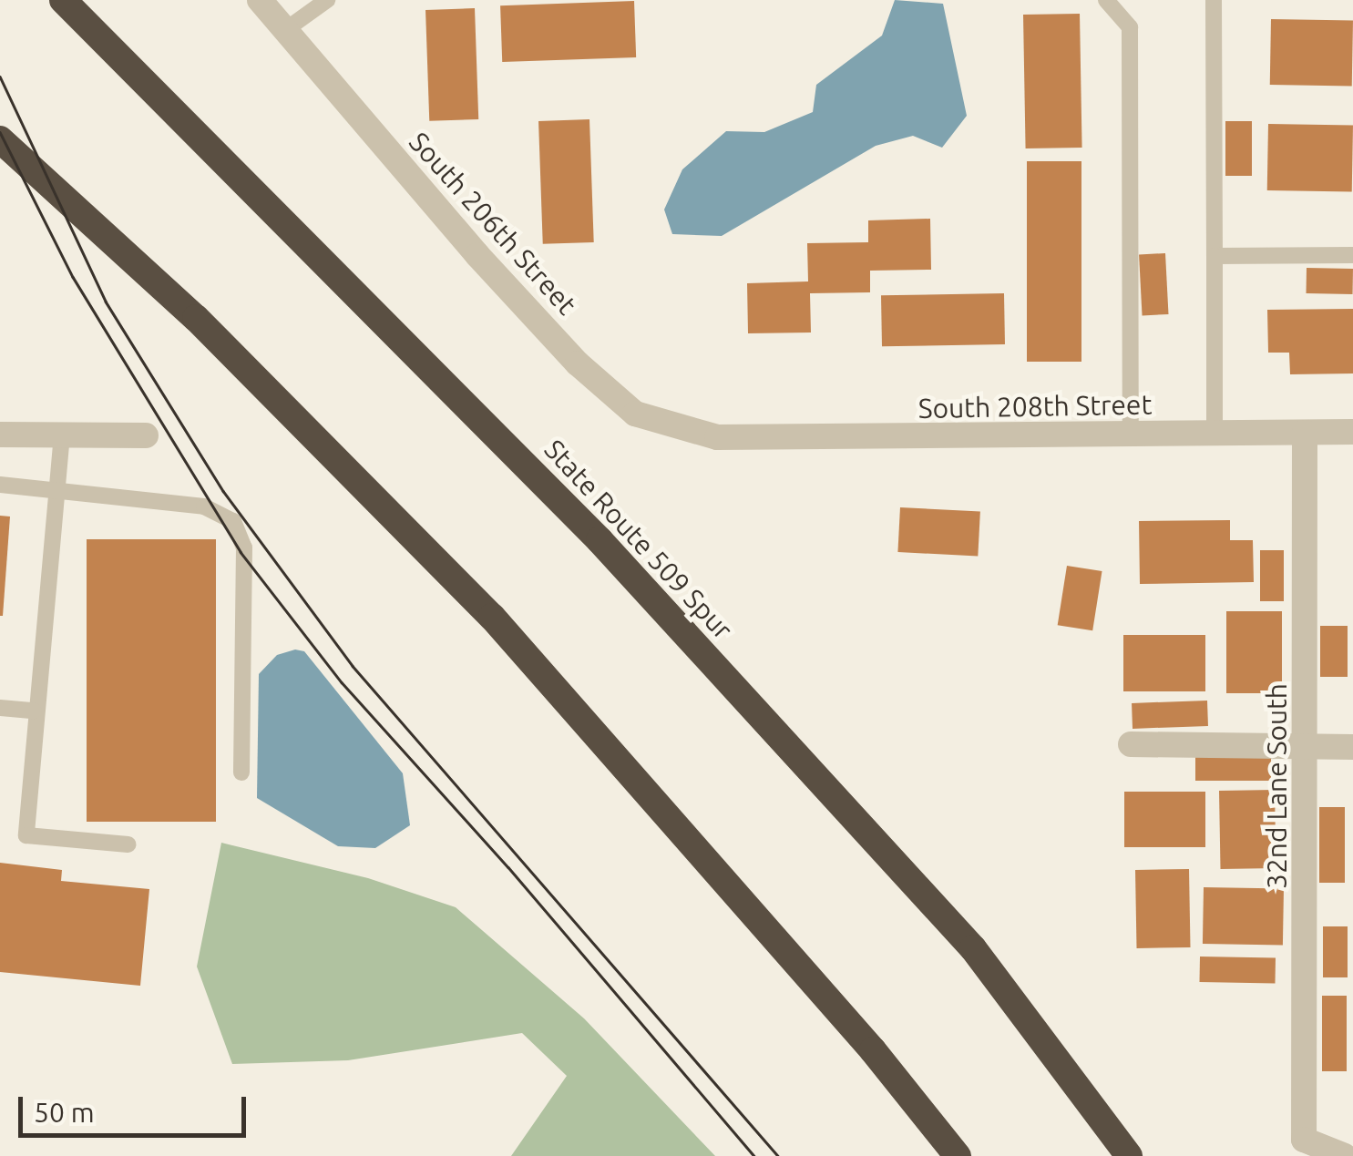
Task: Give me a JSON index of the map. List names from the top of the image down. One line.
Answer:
{"streets":{"highway":["State Route 509 Spur"],"street":["South 206th Street","South 208th Street","32nd Lane South"]},"crossings":[["South 206th Street","South 208th Street"],["South 208th Street","32nd Lane South"]],"scale_bar":"50 m"}
